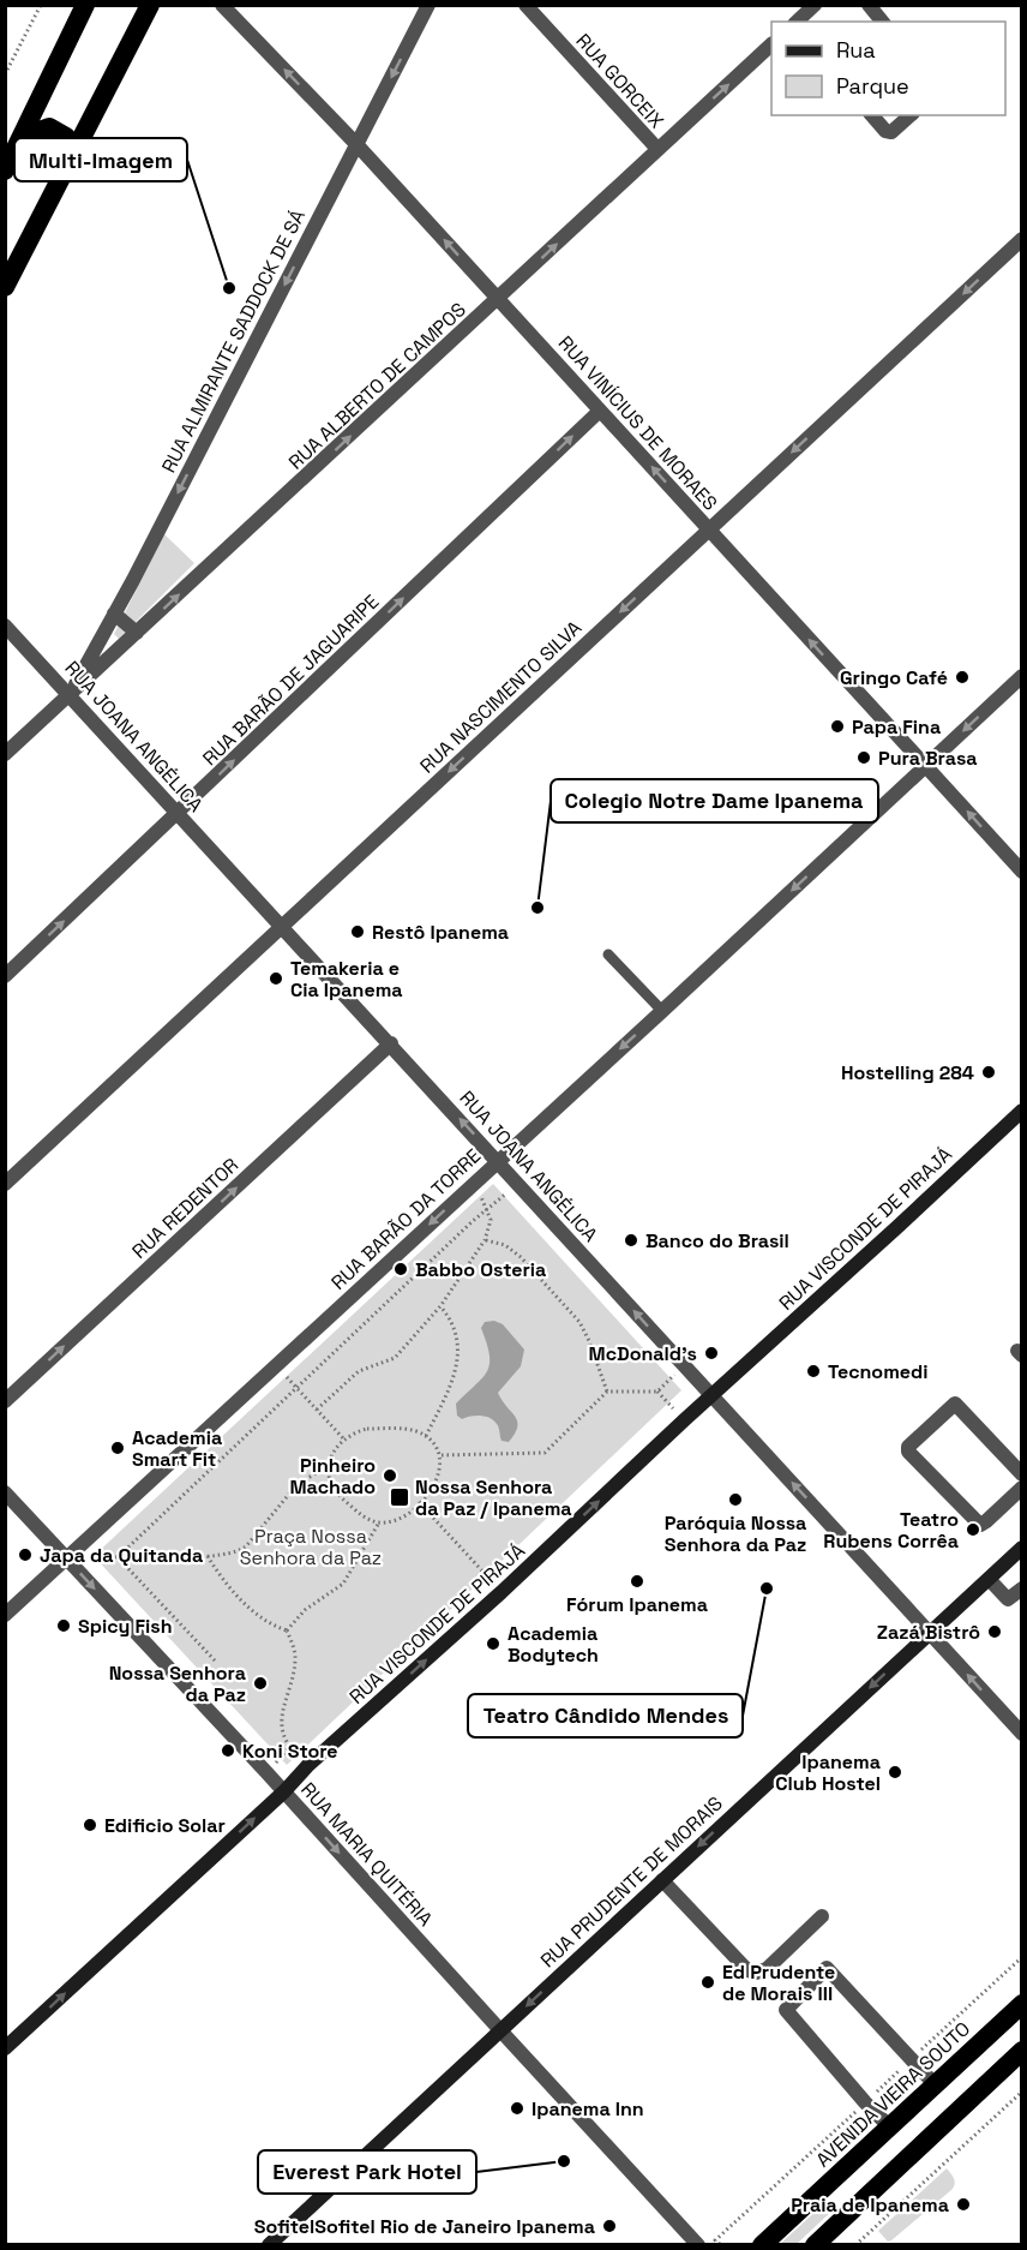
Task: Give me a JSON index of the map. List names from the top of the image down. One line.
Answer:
{"streets":{"highway":["AVENIDA VIEIRA SOUTO"],"main road":["RUA VISCONDE DE PIRAJÁ","RUA PRUDENTE DE MORAIS"],"street":["RUA GORCEIX","RUA ALMIRANTE SADDOCK DE SÁ","RUA ALBERTO DE CAMPOS","RUA VINÍCIUS DE MORAES","RUA BARÃO DE JAGUARIPE","RUA NASCIMENTO SILVA","RUA JOANA ANGÉLICA","RUA REDENTOR","RUA BARÃO DA TORRE","RUA MARIA QUITÉRIA"]},"crossings":[["RUA GORCEIX","RUA ALBERTO DE CAMPOS"],["RUA ALMIRANTE SADDOCK DE SÁ","RUA ALBERTO DE CAMPOS"],["RUA ALMIRANTE SADDOCK DE SÁ","RUA VINÍCIUS DE MORAES"],["RUA ALMIRANTE SADDOCK DE SÁ","RUA JOANA ANGÉLICA"],["RUA ALBERTO DE CAMPOS","RUA VINÍCIUS DE MORAES"],["RUA ALBERTO DE CAMPOS","RUA JOANA ANGÉLICA"],["RUA VINÍCIUS DE MORAES","RUA BARÃO DE JAGUARIPE"],["RUA VINÍCIUS DE MORAES","RUA NASCIMENTO SILVA"],["RUA VINÍCIUS DE MORAES","RUA BARÃO DA TORRE"],["RUA BARÃO DE JAGUARIPE","RUA JOANA ANGÉLICA"],["RUA NASCIMENTO SILVA","RUA JOANA ANGÉLICA"],["RUA JOANA ANGÉLICA","RUA REDENTOR"],["RUA JOANA ANGÉLICA","RUA BARÃO DA TORRE"],["RUA JOANA ANGÉLICA","RUA VISCONDE DE PIRAJÁ"],["RUA JOANA ANGÉLICA","RUA PRUDENTE DE MORAIS"],["RUA BARÃO DA TORRE","RUA MARIA QUITÉRIA"],["RUA VISCONDE DE PIRAJÁ","RUA MARIA QUITÉRIA"],["RUA MARIA QUITÉRIA","RUA PRUDENTE DE MORAIS"]],"one_way":["RUA ALMIRANTE SADDOCK DE SÁ","RUA ALBERTO DE CAMPOS","RUA VINÍCIUS DE MORAES","RUA BARÃO DE JAGUARIPE","RUA NASCIMENTO SILVA","RUA JOANA ANGÉLICA","RUA REDENTOR","RUA BARÃO DA TORRE","RUA VISCONDE DE PIRAJÁ","RUA MARIA QUITÉRIA","RUA PRUDENTE DE MORAIS"],"parks":["Praça Nossa Senhora da Paz"],"places":{"other":["Multi-Imagem","Gringo Café","Papa Fina","Pura Brasa","Colegio Notre Dame Ipanema","Restô Ipanema","Temakeria e Cia Ipanema","Hostelling 284","Banco do Brasil","Babbo Osteria","McDonald's","Tecnomedi","Academia Smart Fit","Pinheiro Machado","Paróquia Nossa Senhora da Paz","Teatro Rubens Corrêa","Japa da Quitanda","Fórum Ipanema","Teatro Cândido Mendes","Spicy Fish","Zazá Bistrô","Academia Bodytech","Nossa Senhora da Paz","Koni Store","Ipanema Club Hostel","Edificio Solar","Ed Prudente de Morais III","Ipanema Inn","Everest Park Hotel","Praia de Ipanema","SofitelSofitel Rio de Janeiro Ipanema"],"transit":["Nossa Senhora da Paz / Ipanema"]},"legend":["Rua","Parque"]}
